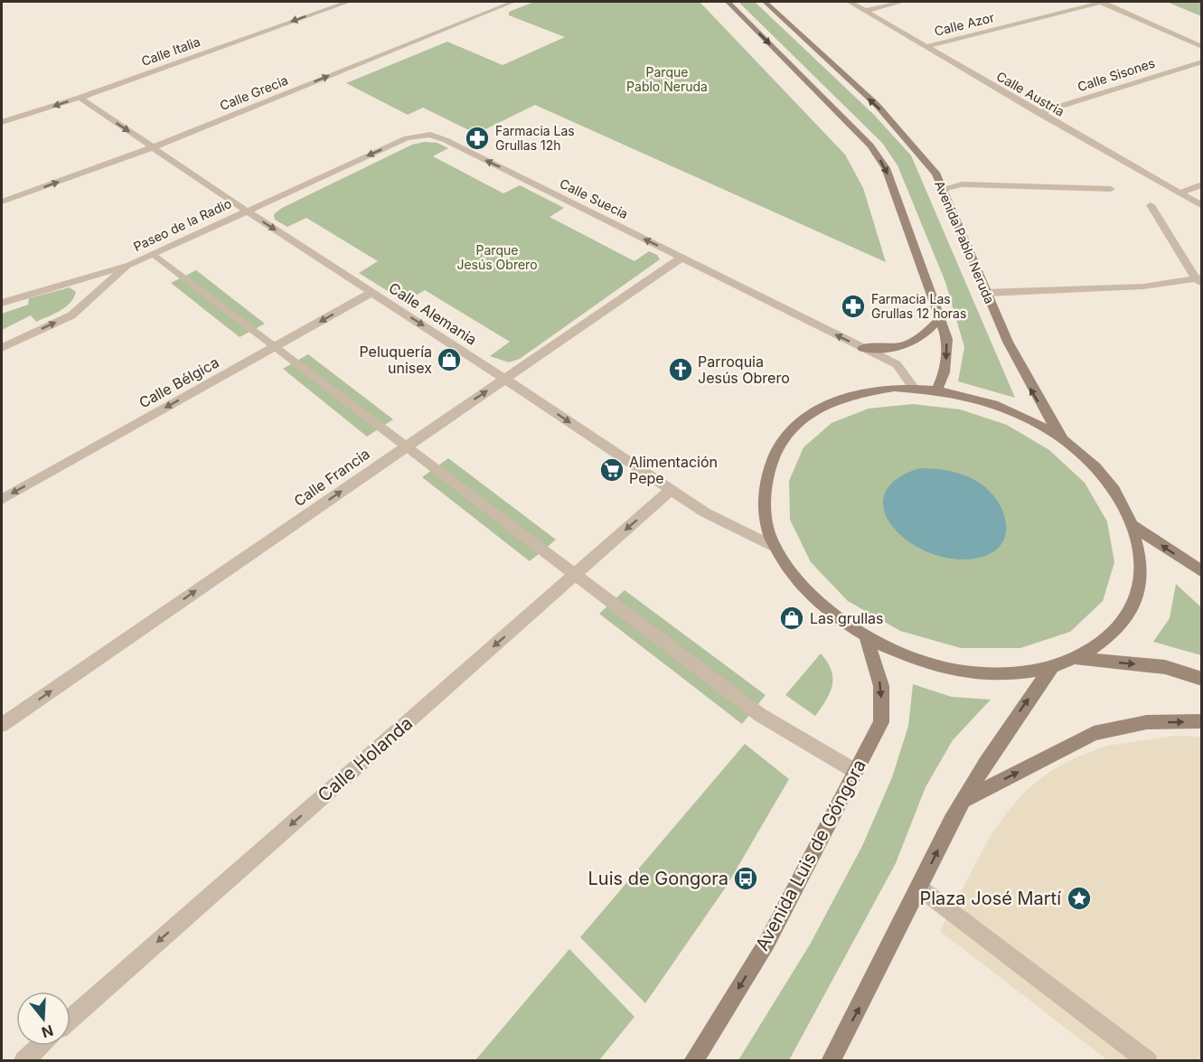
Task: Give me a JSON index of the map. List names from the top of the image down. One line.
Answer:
{"streets":{"main road":["Avenida Pablo Neruda","Avenida Luis de Góngora"],"street":["Calle Azor","Calle Italia","Calle Sisones","Calle Grecia","Calle Austria","Calle Suecia","Paseo de la Radio","Calle Alemania","Calle Bélgica","Calle Francia","Calle Holanda"]},"crossings":[["Calle Azor","Calle Austria"],["Calle Italia","Calle Alemania"],["Calle Sisones","Calle Austria"],["Calle Grecia","Calle Alemania"],["Calle Suecia","Paseo de la Radio"],["Calle Suecia","Calle Alemania"],["Calle Suecia","Calle Francia"],["Paseo de la Radio","Calle Alemania"],["Calle Alemania","Calle Bélgica"],["Calle Alemania","Calle Francia"],["Calle Alemania","Calle Holanda"]],"one_way":["Calle Italia","Calle Grecia","Calle Suecia","Calle Bélgica","Calle Francia","Calle Holanda"],"parks":["Parque Pablo Neruda","Parque Jesús Obrero"],"places":{"pharmacy":["Farmacia Las Grullas 12h","Farmacia Las Grullas 12 horas"],"shop":["Peluquería unisex","Las grullas"],"church":["Parroquia Jesús Obrero"],"supermarket":["Alimentación Pepe"],"bus stop":["Luis de Gongora"],"place":["Plaza José Martí"]},"north":"bottom"}
